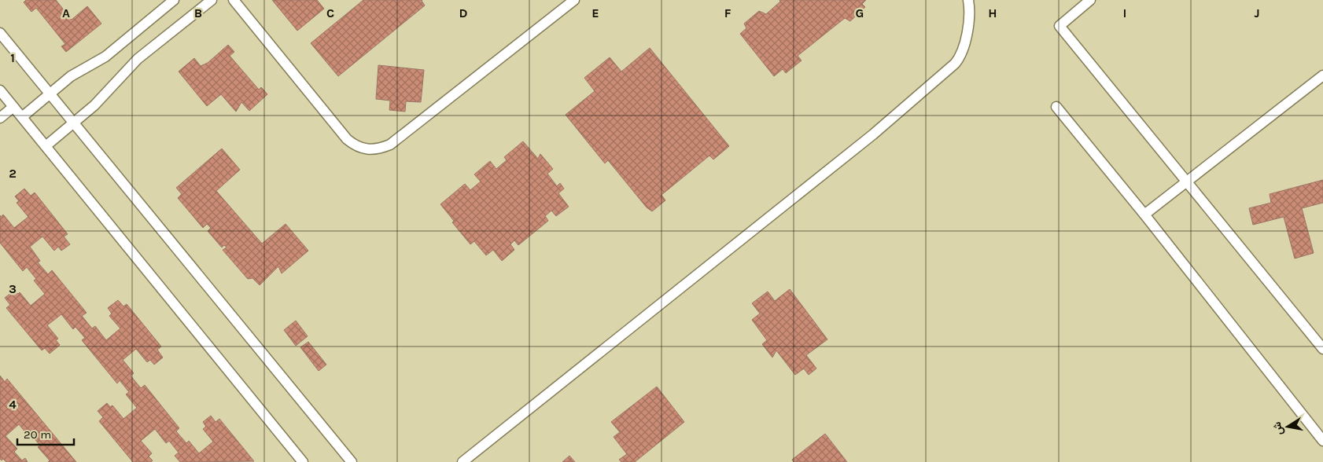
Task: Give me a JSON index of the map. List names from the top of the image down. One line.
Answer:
{"scale_bar":"20 m","north":"left","grid":{"columns":["A","B","C","D","E","F","G","H","I","J"],"rows":["1","2","3","4"]}}
